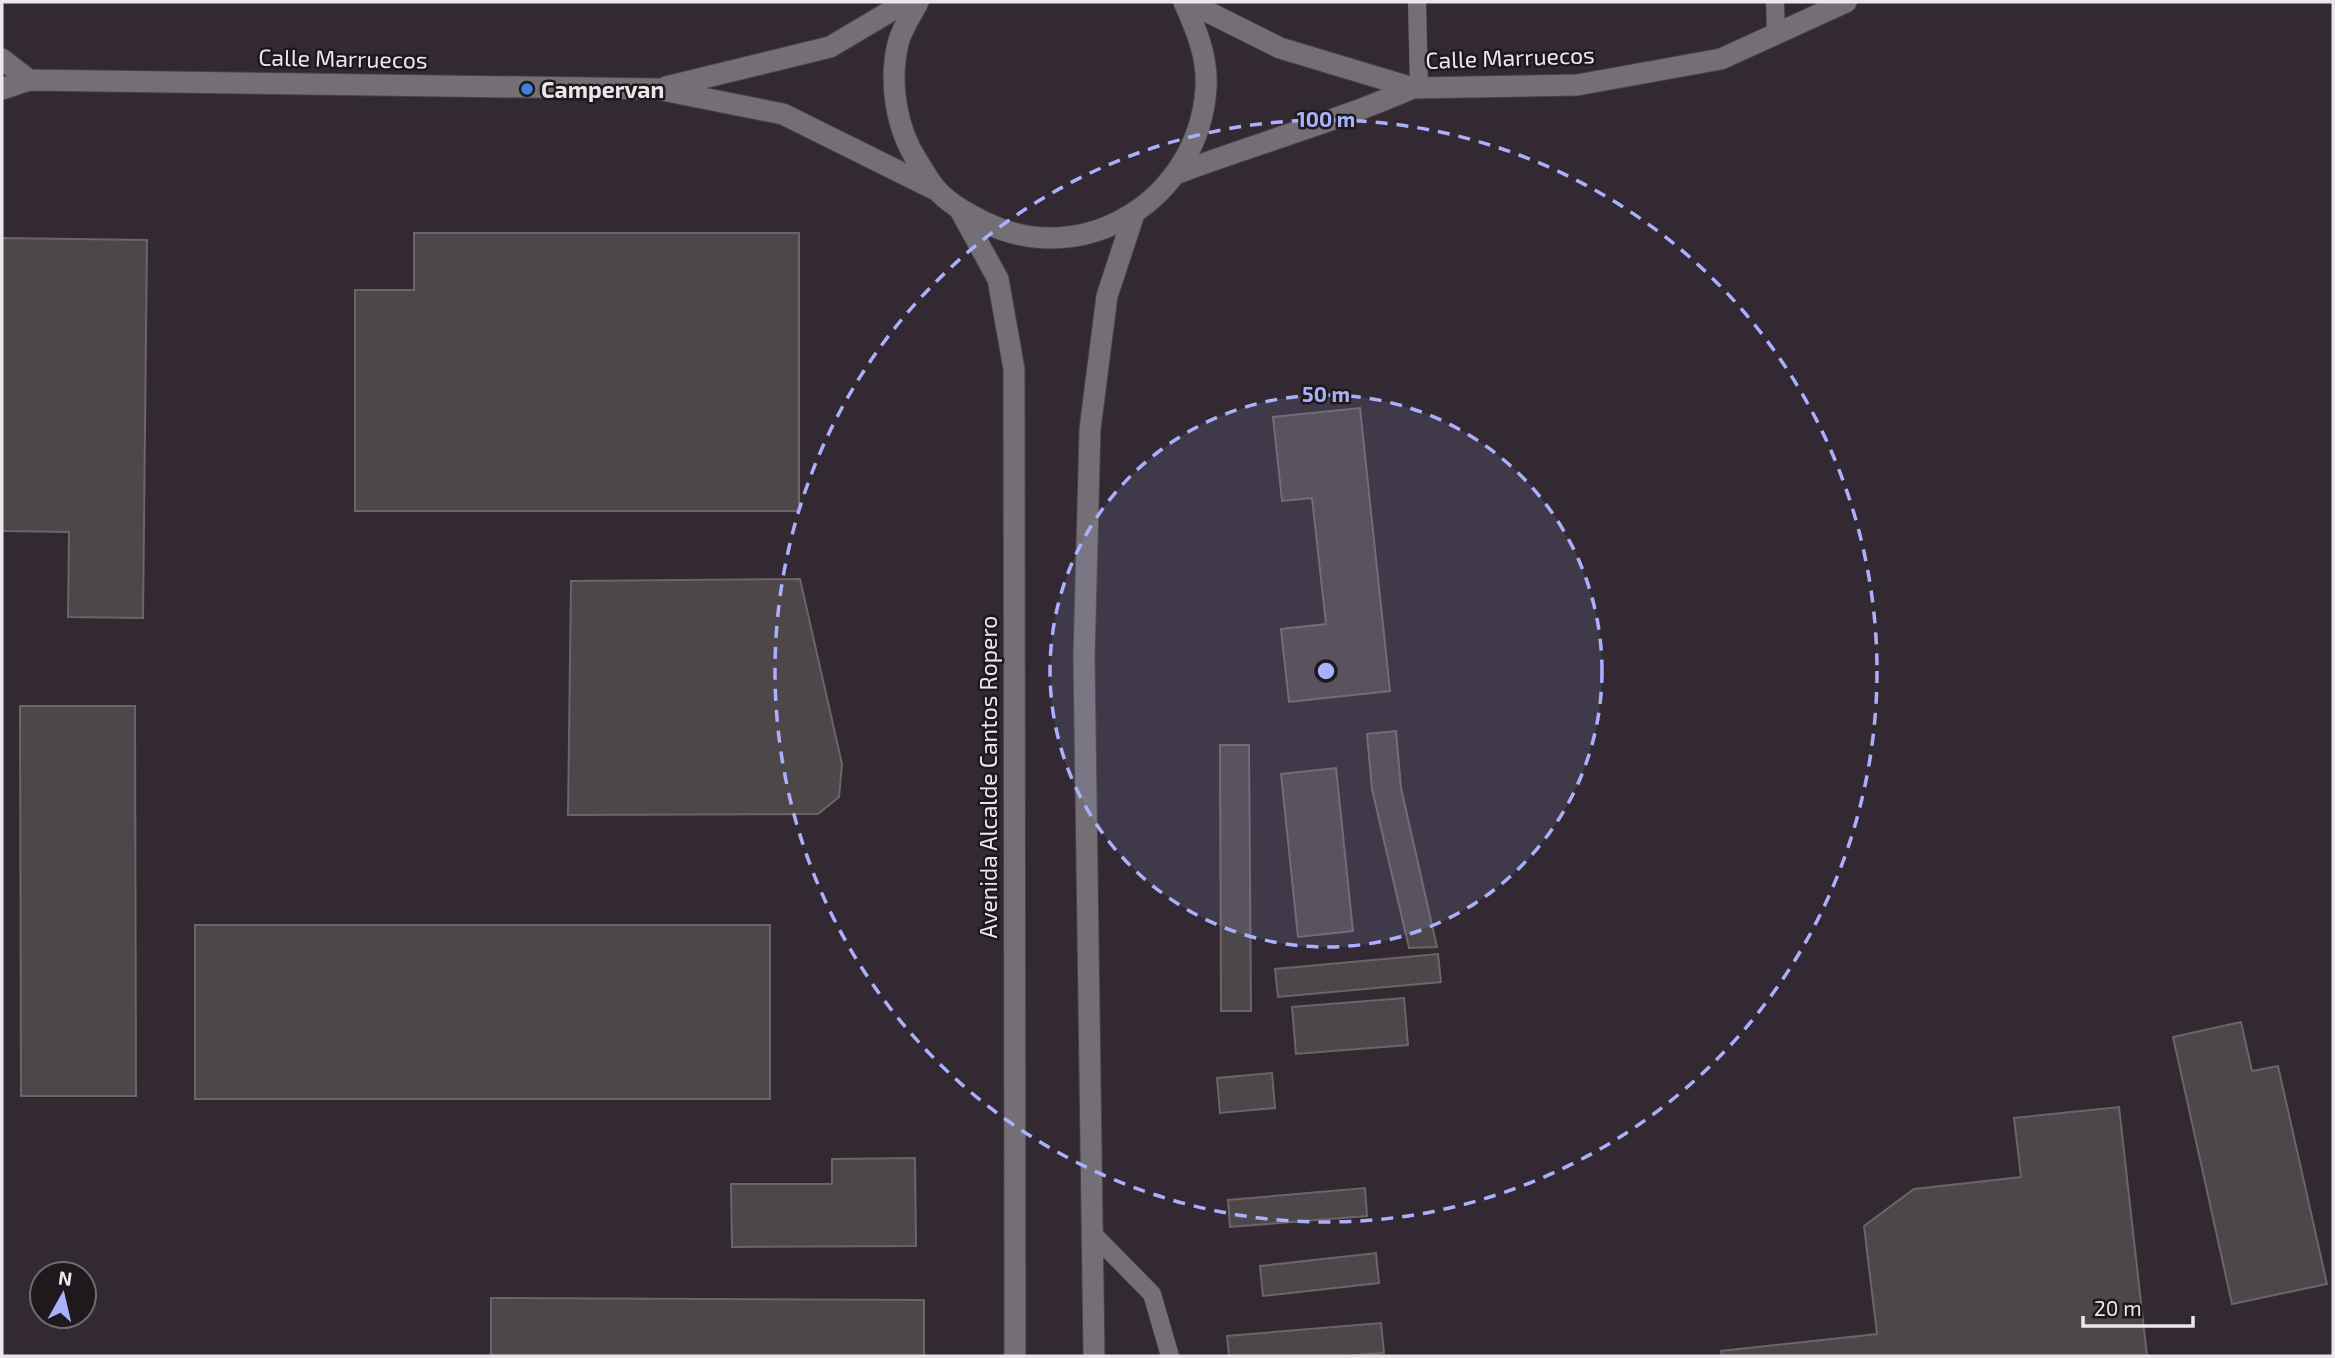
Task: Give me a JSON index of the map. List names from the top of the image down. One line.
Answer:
{"streets":{"main road":["Calle Marruecos","Avenida Alcalde Cantos Ropero"]},"places":["Campervan"],"scale_bar":"20 m","north":"top","rings":["100 m","50 m"]}
